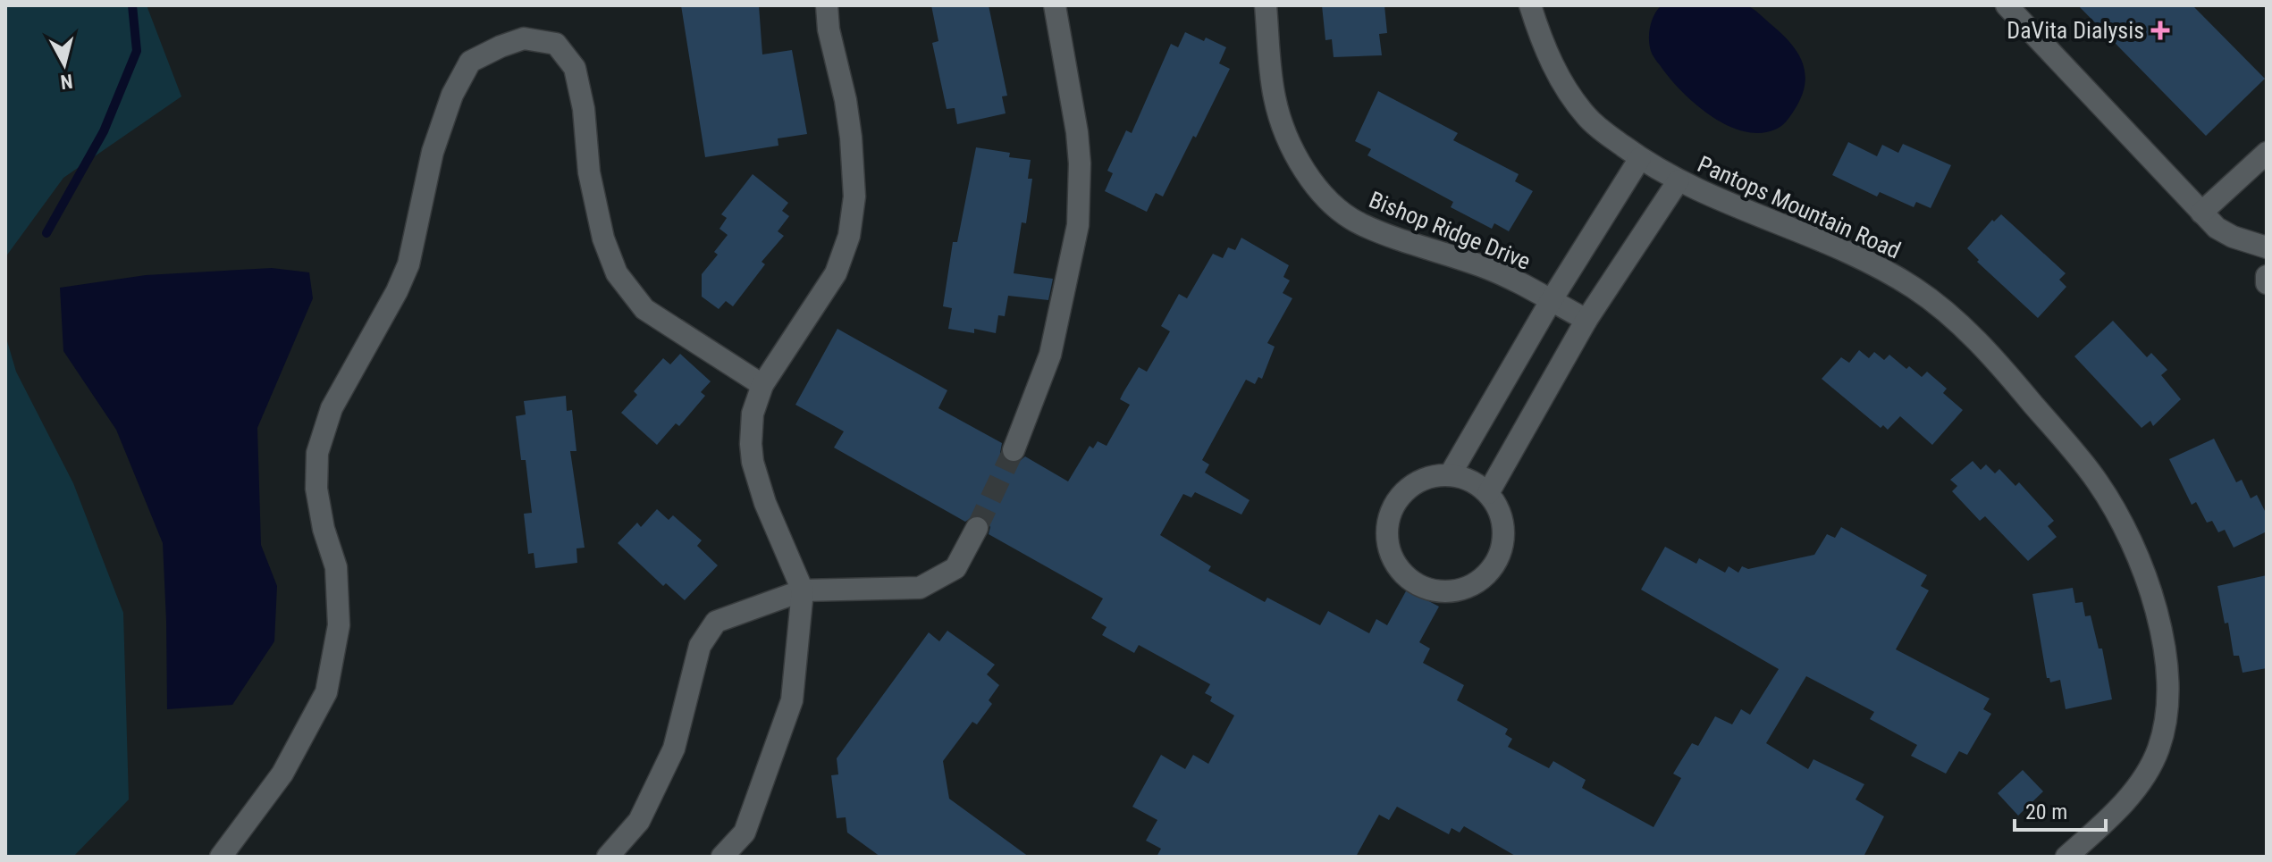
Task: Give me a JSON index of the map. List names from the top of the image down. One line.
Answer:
{"streets":{"street":["Pantops Mountain Road","Bishop Ridge Drive"]},"places":{"health":["DaVita Dialysis"]},"scale_bar":"20 m","north":"bottom"}
